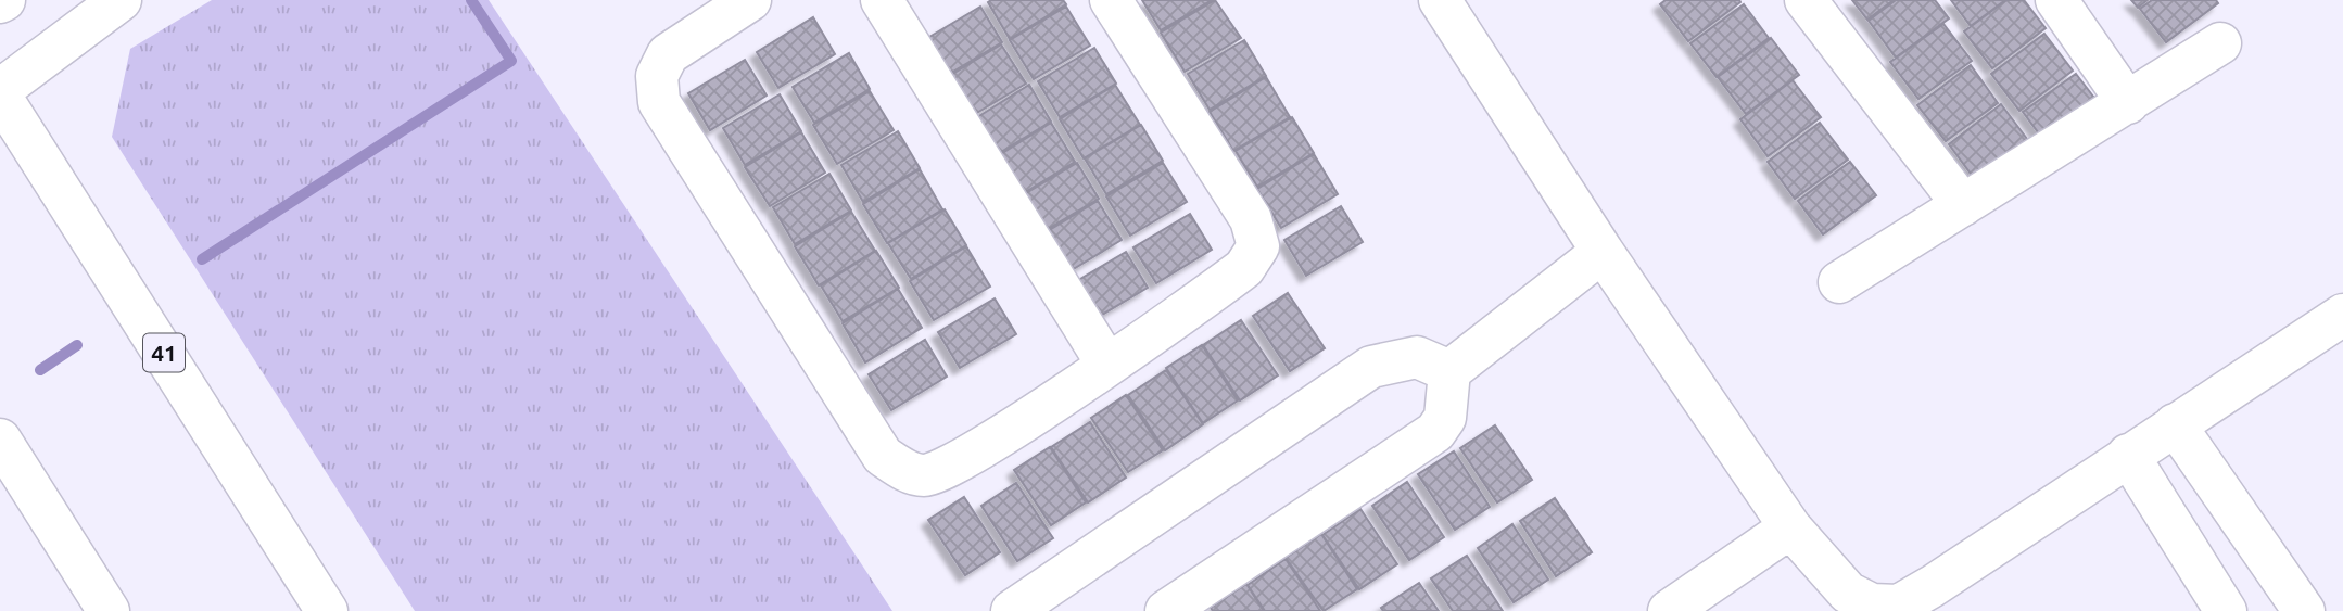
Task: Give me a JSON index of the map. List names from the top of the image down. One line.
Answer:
{"streets":{"main road":["41"]}}
